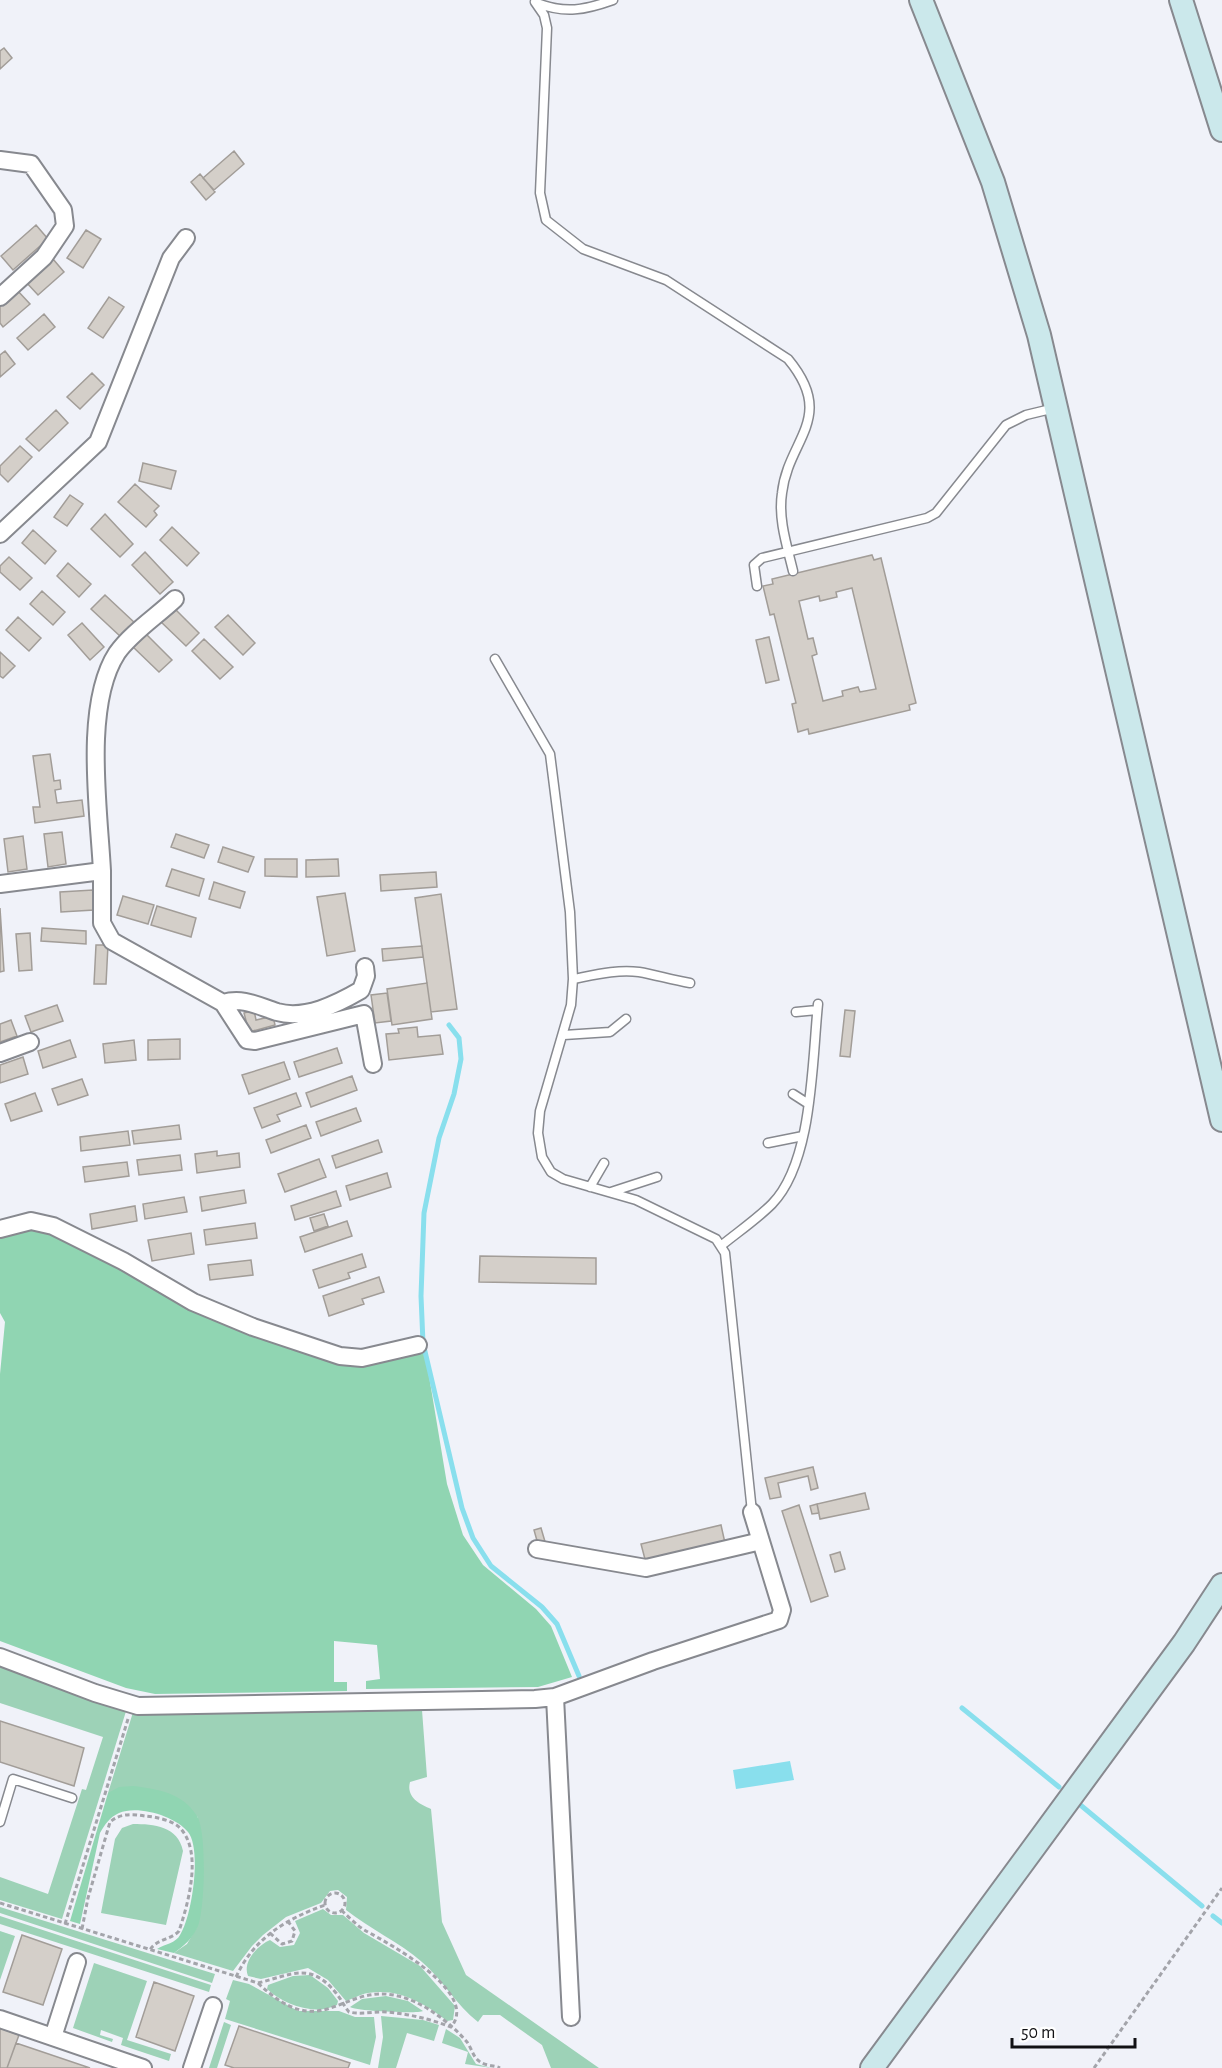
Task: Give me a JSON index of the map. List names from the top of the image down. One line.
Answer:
{"scale_bar":"50 m"}
